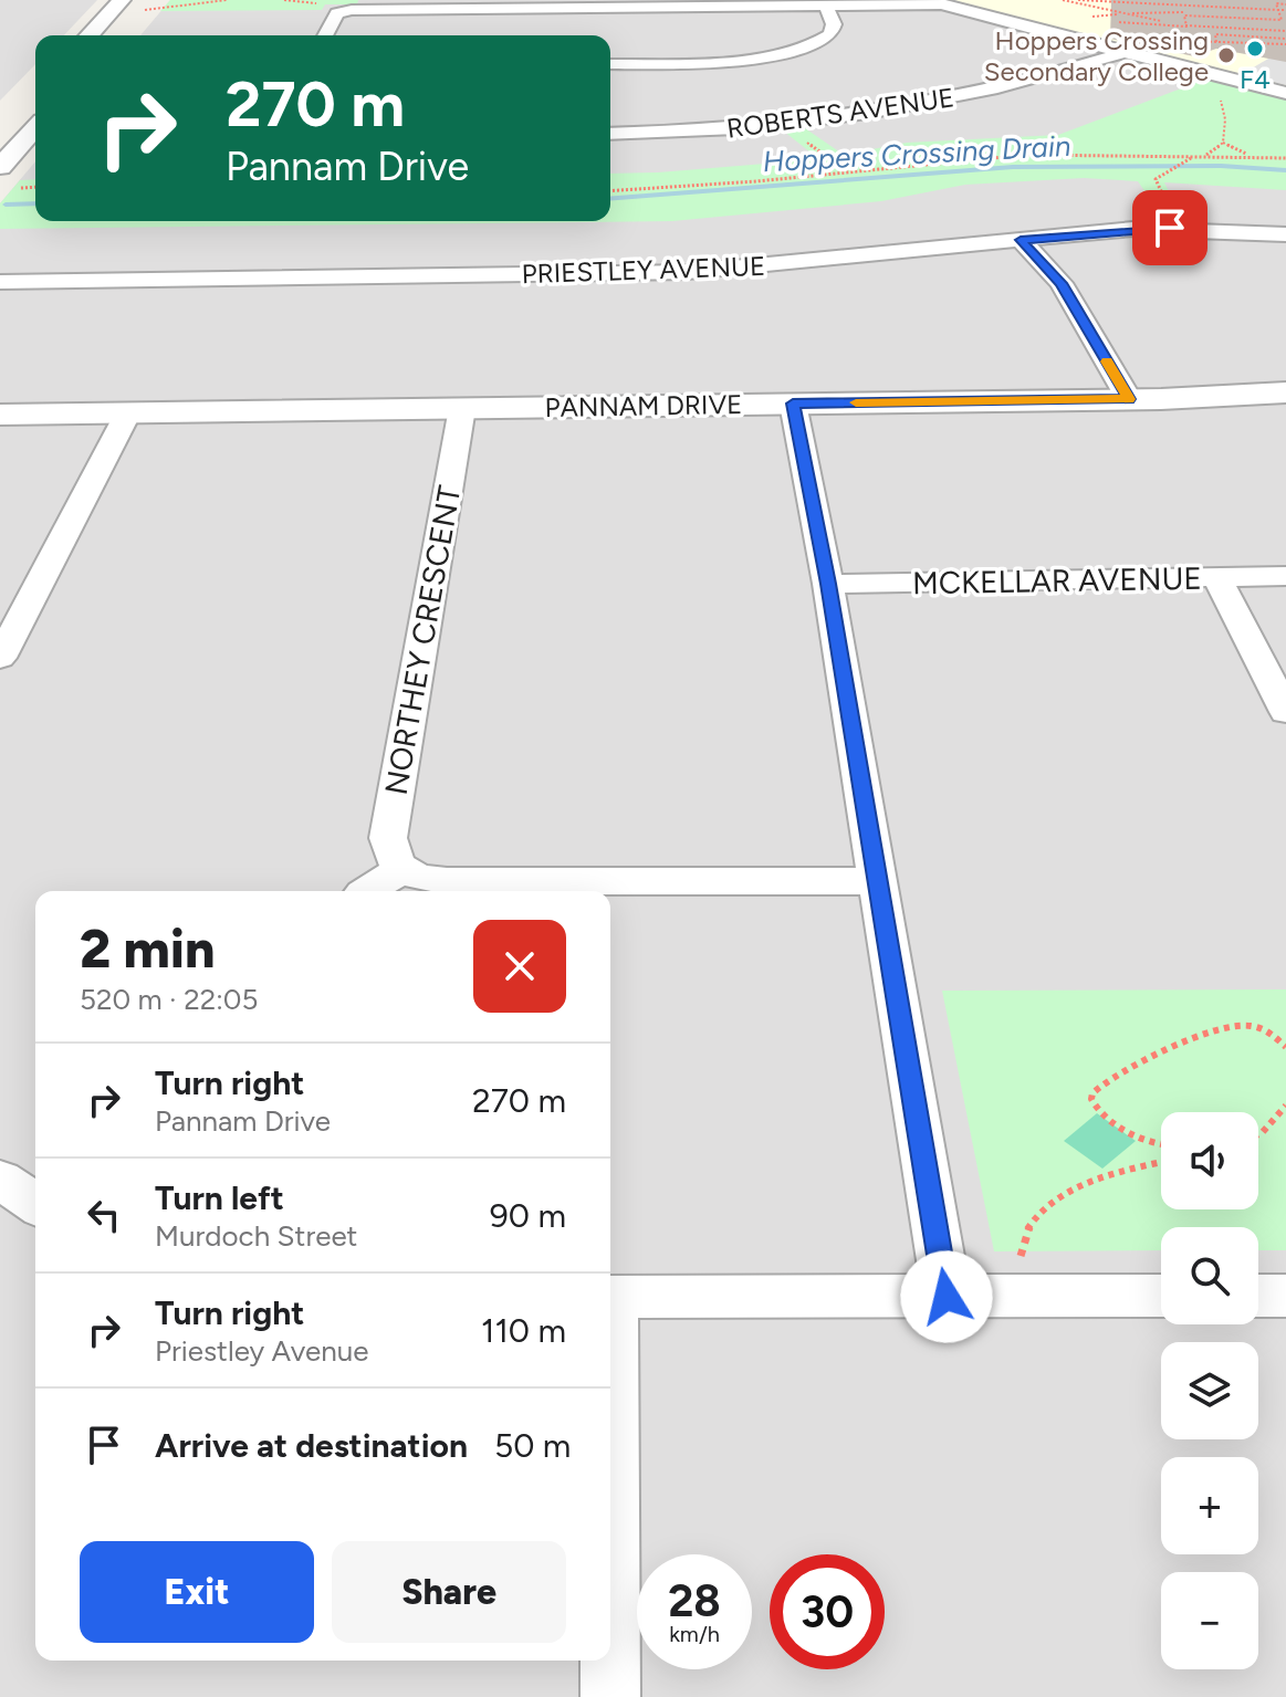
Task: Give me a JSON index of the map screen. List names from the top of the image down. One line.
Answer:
{"streets":{"street":["ROBERTS AVENUE","PRIESTLEY AVENUE","PANNAM DRIVE","MCKELLAR AVENUE","NORTHEY CRESCENT"]},"crossings":[["PANNAM DRIVE","NORTHEY CRESCENT"]],"water":["Hoppers Crossing Drain"],"places":["F4","Hoppers Crossing Secondary College"],"page":{"turn":["270 m","Pannam Drive"],"heading":["2 min","520 m · 22:05"],"list":[{"name":"Turn right","note":"Pannam Drive","value":"270 m"},{"name":"Turn left","note":"Murdoch Street","value":"90 m"},{"name":"Turn right","note":"Priestley Avenue","value":"110 m"},{"name":"Arrive at destination","value":"50 m"}],"map_buttons":["+","−"],"buttons":["Exit","Share"],"speed":"28 km/h","limit":"30"}}
